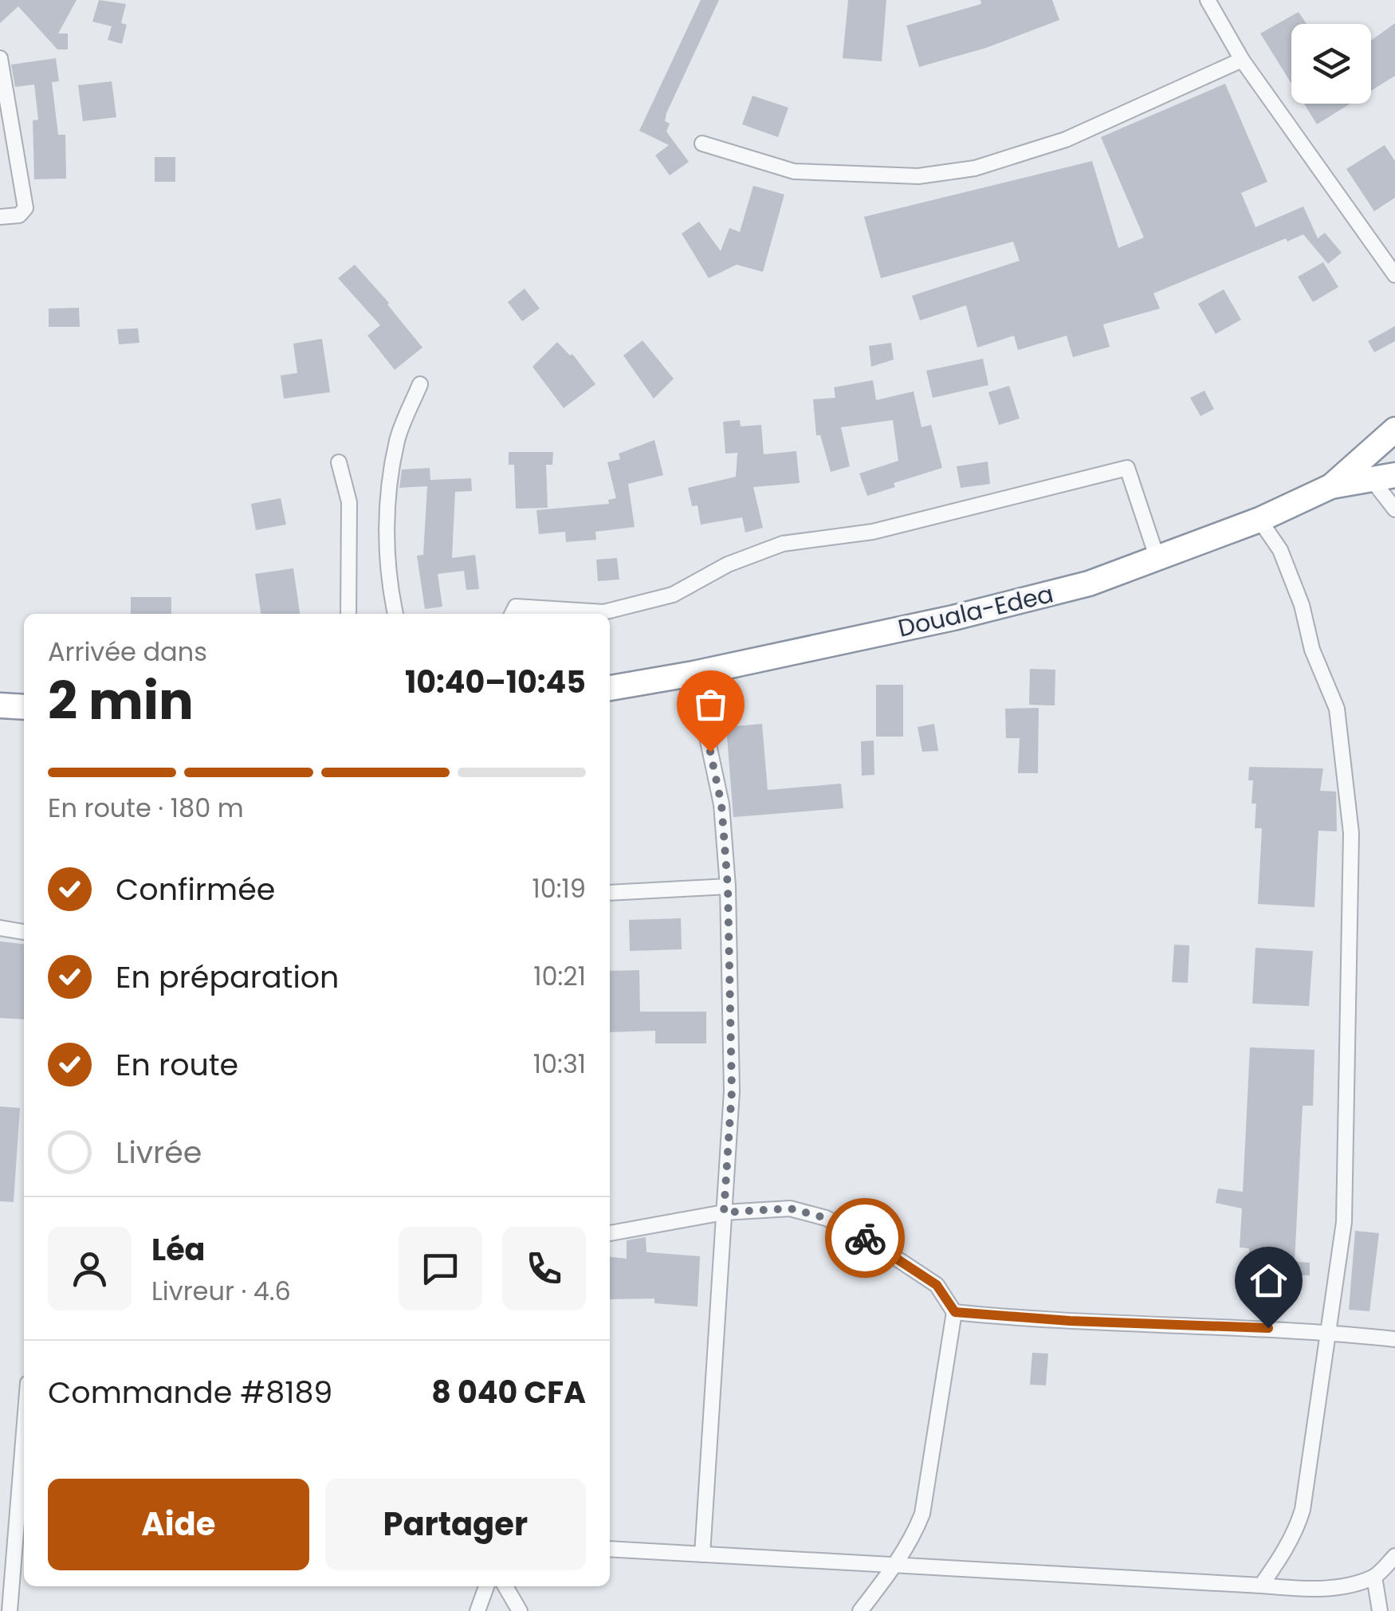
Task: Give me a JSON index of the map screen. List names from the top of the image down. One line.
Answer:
{"streets":{"highway":["Douala-Edea"]},"page":{"heading":["2 min","Arrivée dans","10:40–10:45"],"panel":["Léa","Livreur · 4.6","Commande #8189","8 040 CFA"],"bar":"En route · 180 m","list":[["Confirmée","10:19"],["En préparation","10:21"],["En route","10:31"],"Livrée"],"buttons":["Aide","Partager"]}}
